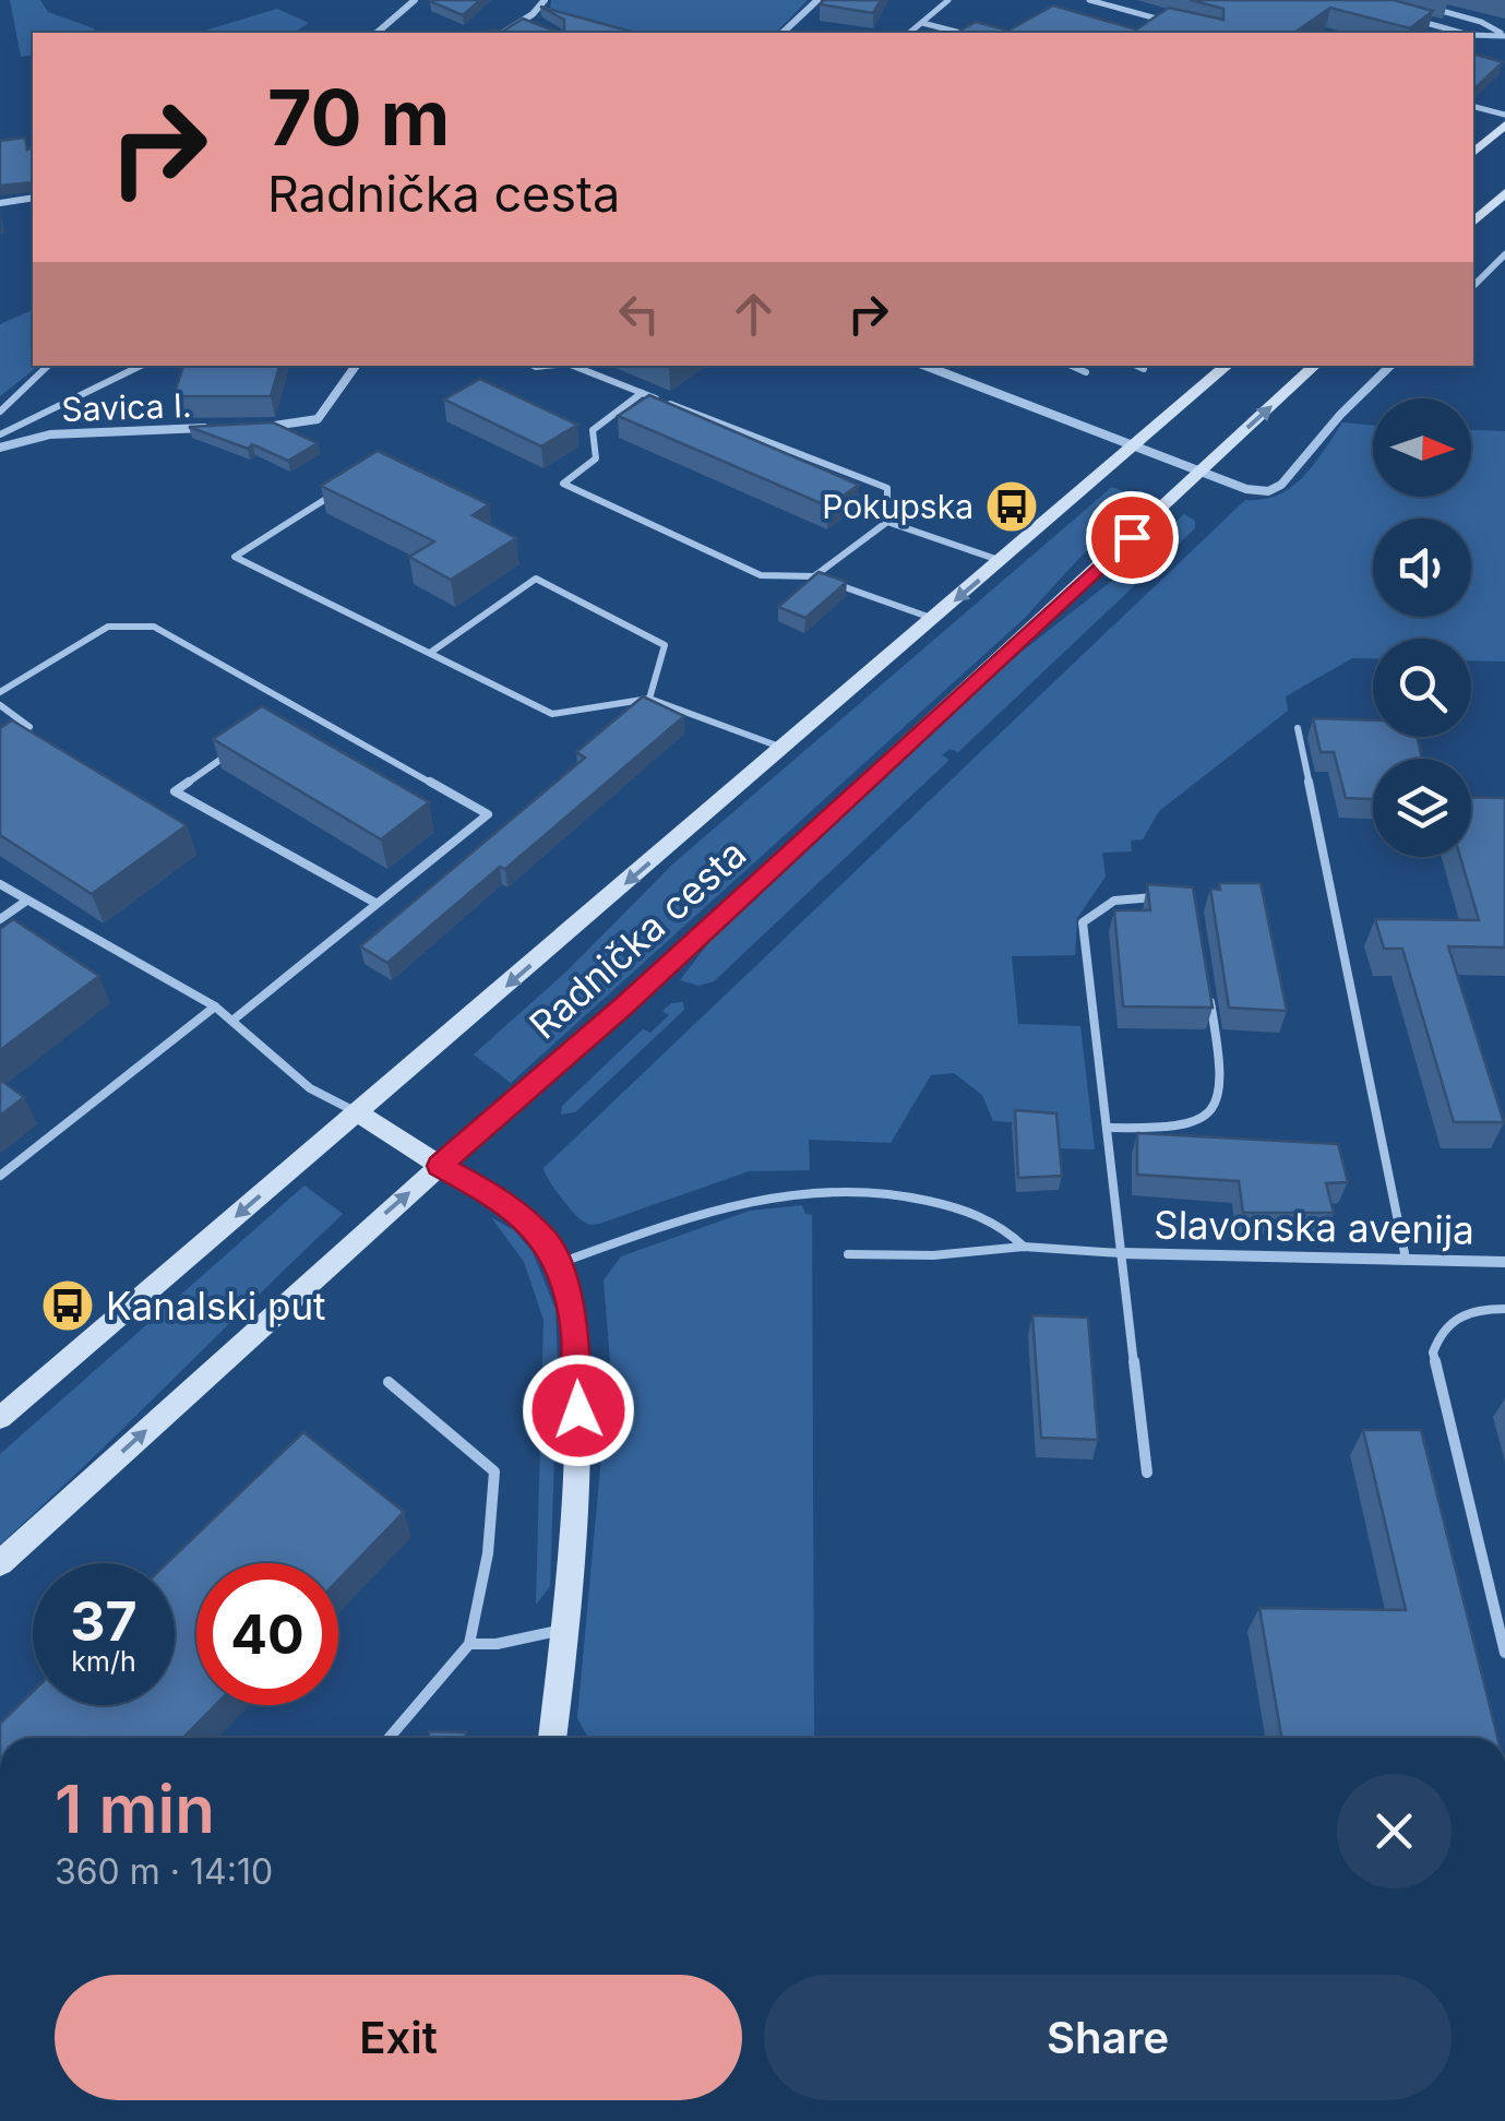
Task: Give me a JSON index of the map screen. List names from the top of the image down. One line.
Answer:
{"streets":{"main road":["Radnička cesta"],"street":["Savica I.","Slavonska avenija"]},"places":{"bus stop":["Pokupska","Kanalski put"]},"north":"right","page":{"turn":["70 m","Radnička cesta"],"speed":"37 km/h","limit":"40","heading":["1 min","360 m · 14:10"],"buttons":["Exit","Share"]}}
